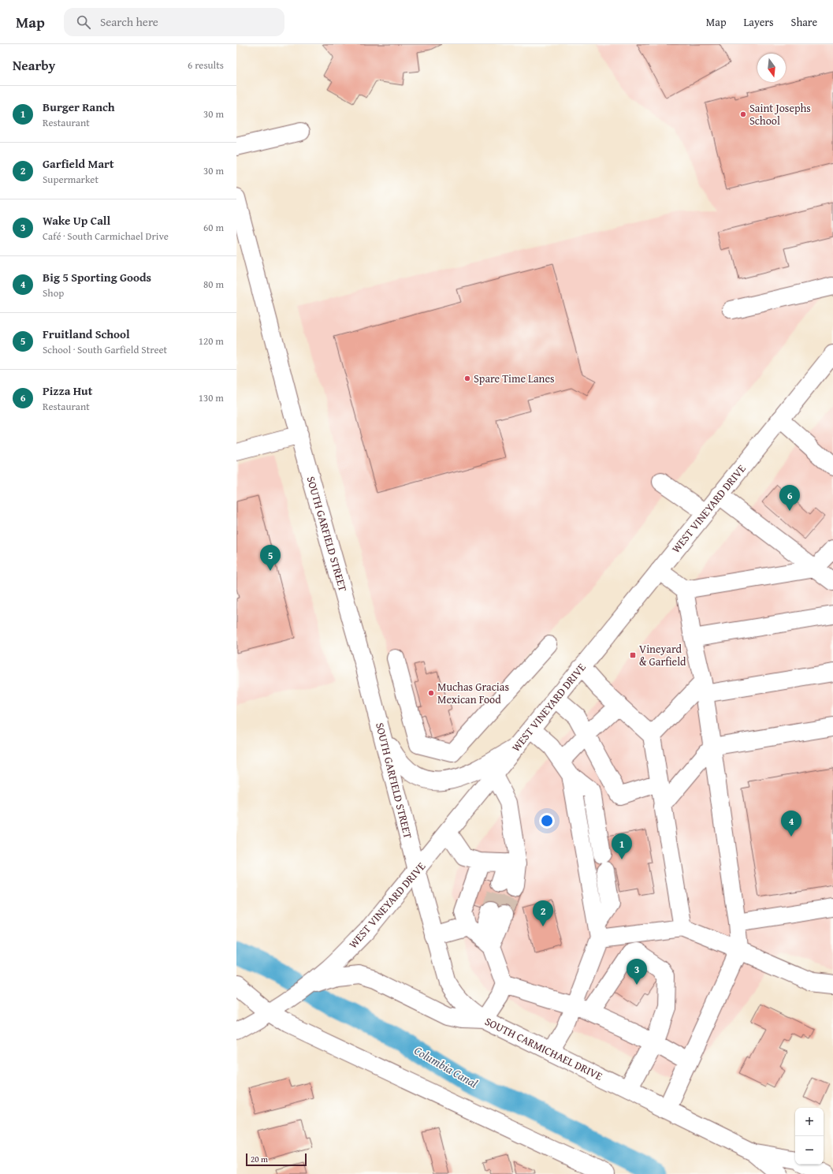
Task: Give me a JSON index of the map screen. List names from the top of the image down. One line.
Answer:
{"streets":{"main road":["WEST VINEYARD DRIVE","SOUTH GARFIELD STREET","SOUTH CARMICHAEL DRIVE"]},"crossings":[["WEST VINEYARD DRIVE","SOUTH GARFIELD STREET"],["WEST VINEYARD DRIVE","SOUTH CARMICHAEL DRIVE"],["SOUTH GARFIELD STREET","SOUTH CARMICHAEL DRIVE"]],"water":["Columbia Canal"],"places":{"other":["Saint Josephs School","Spare Time Lanes","Muchas Gracias Mexican Food"],"transit":["Vineyard & Garfield"]},"scale_bar":"20 m","north":"bottom","page":{"header":"Map","search":"Search here","nav":["Map","Layers","Share"],"heading":["Nearby","6 results"],"list":[{"mark":"1","name":"Burger Ranch","note":"Restaurant","value":"30 m"},{"mark":"2","name":"Garfield Mart","note":"Supermarket","value":"30 m"},{"mark":"3","name":"Wake Up Call","note":"Café · South Carmichael Drive","value":"60 m"},{"mark":"4","name":"Big 5 Sporting Goods","note":"Shop","value":"80 m"},{"mark":"5","name":"Fruitland School","note":"School · South Garfield Street","value":"120 m"},{"mark":"6","name":"Pizza Hut","note":"Restaurant","value":"130 m"}],"pins":["6","5","4","1","2","3"],"map_buttons":["+","−"],"scale":"20 m"}}
